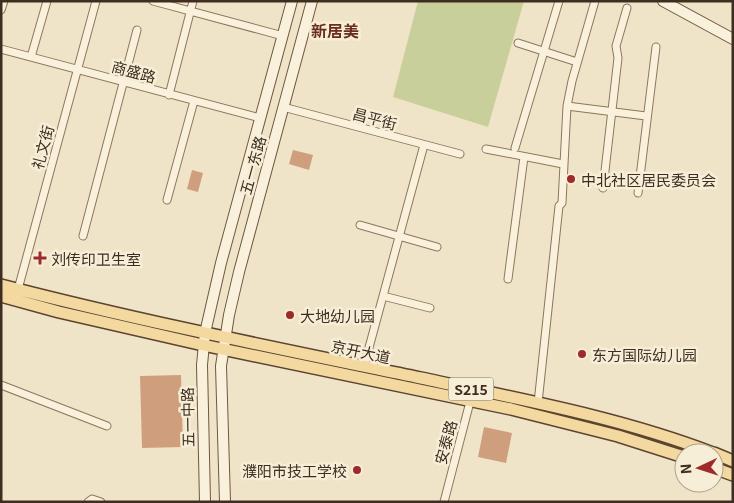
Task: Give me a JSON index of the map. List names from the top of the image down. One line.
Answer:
{"streets":{"main road":["京开大道","S215"],"street":["商盛路","昌平街","礼文街","五一东路","五一中路","安泰路"]},"crossings":[["商盛路","礼文街"],["商盛路","五一东路"],["昌平街","五一东路"],["礼文街","京开大道"],["五一东路","京开大道"],["五一东路","五一中路"],["京开大道","五一中路"],["京开大道","安泰路"]],"districts":["新居美"],"places":{"other":["中北社区居民委员会","大地幼儿园","东方国际幼儿园","濮阳市技工学校"],"health":["刘传印卫生室"]},"north":"left"}
